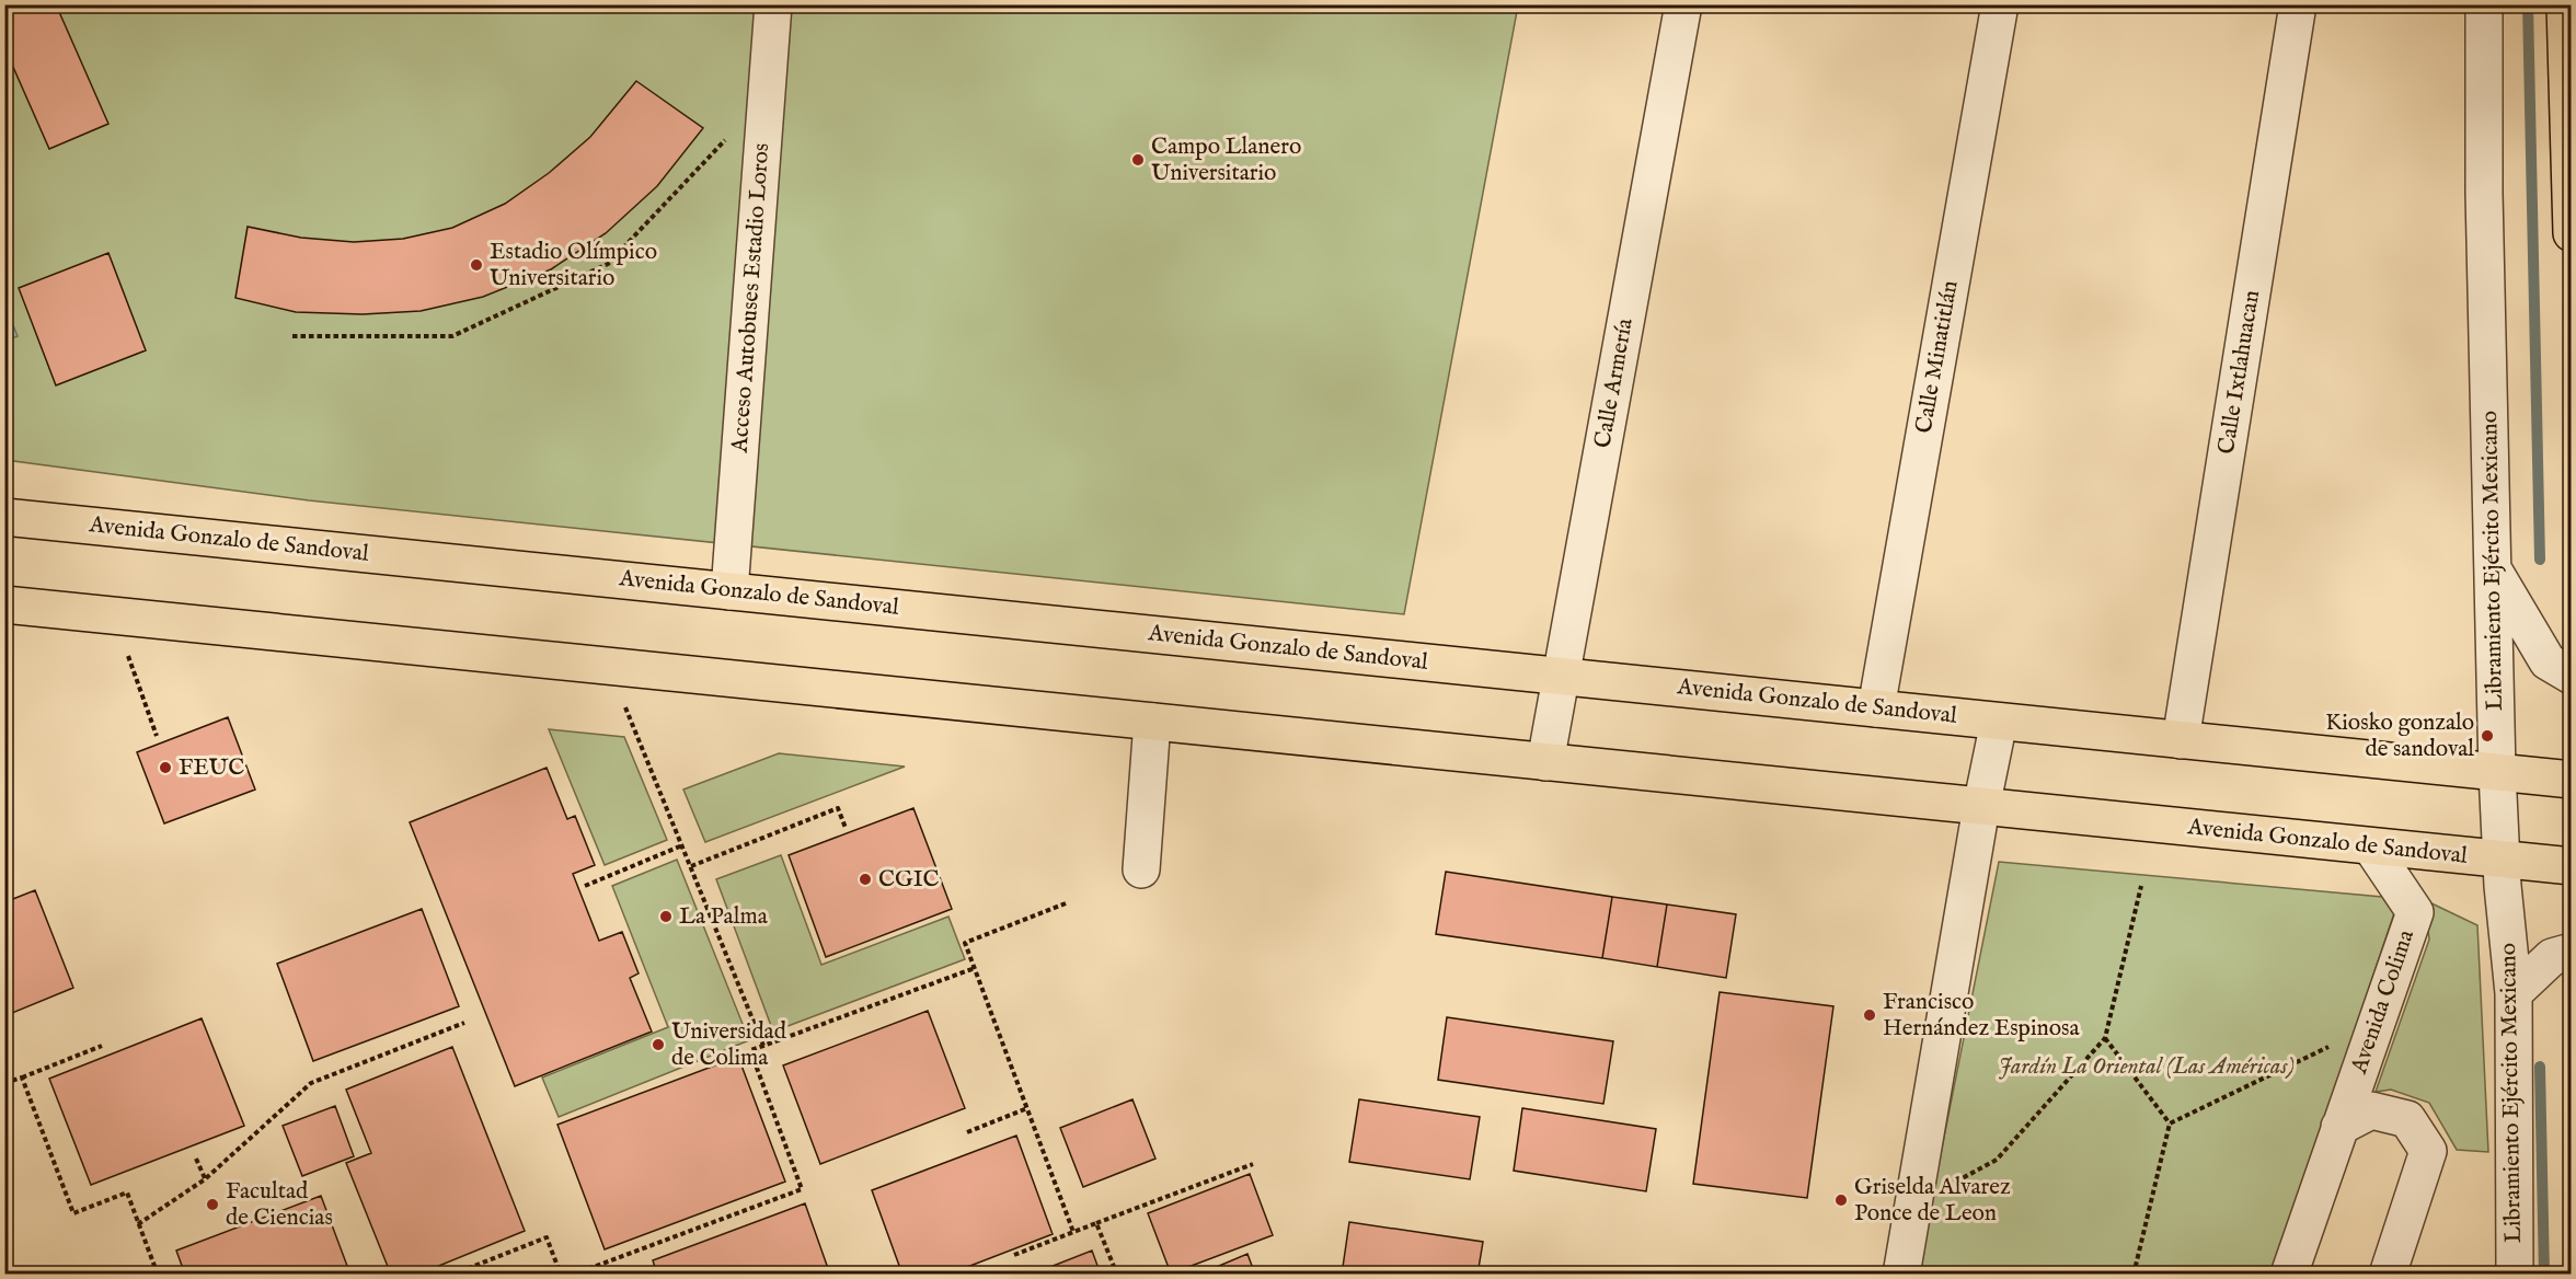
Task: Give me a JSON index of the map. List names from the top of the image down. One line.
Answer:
{"streets":{"main road":["Avenida Gonzalo de Sandoval"],"street":["Acceso Autobuses Estadio Loros","Calle Minatitlán","Calle Ixtlahuacan","Calle Armería","Libramiento Ejército Mexicano","Avenida Colima"]},"crossings":[["Acceso Autobuses Estadio Loros","Avenida Gonzalo de Sandoval"],["Calle Minatitlán","Avenida Gonzalo de Sandoval"],["Calle Ixtlahuacan","Avenida Gonzalo de Sandoval"],["Calle Armería","Avenida Gonzalo de Sandoval"],["Avenida Gonzalo de Sandoval","Libramiento Ejército Mexicano"],["Avenida Gonzalo de Sandoval","Avenida Colima"]],"parks":["Jardín La Oriental (Las Américas)"],"places":["Campo Llanero Universitario","Estadio Olímpico Universitario","Kiosko gonzalo de sandoval","FEUC","CGIC","La Palma","Francisco Hernández Espinosa","Universidad de Colima","Griselda Alvarez Ponce de Leon","Facultad de Ciencias"]}
